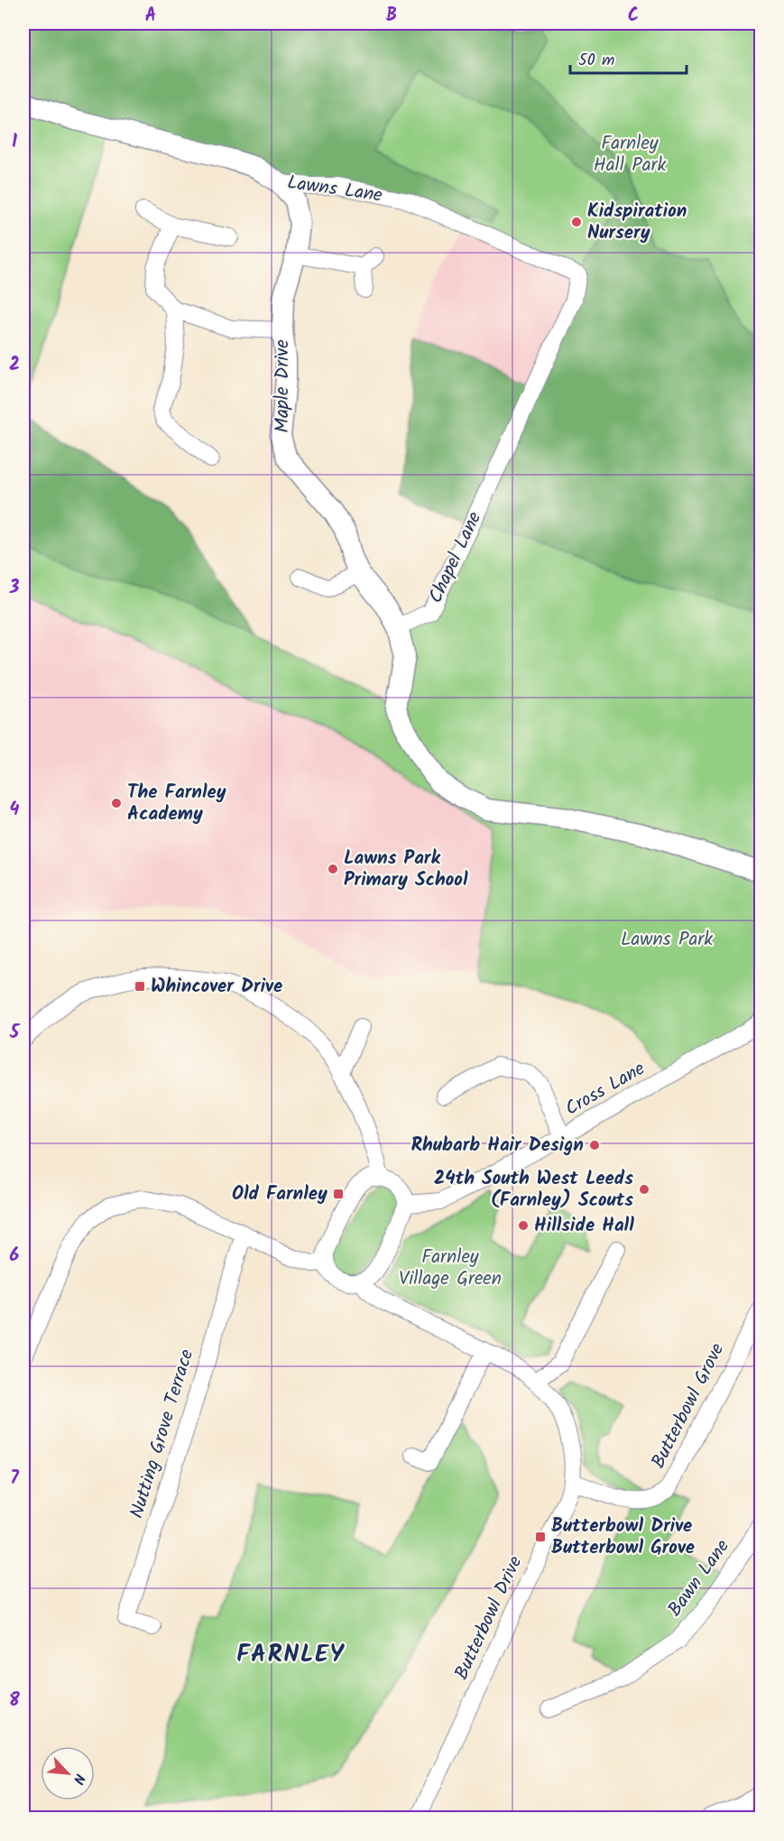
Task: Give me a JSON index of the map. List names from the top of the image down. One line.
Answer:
{"streets":{"street":["Lawns Lane","Maple Drive","Chapel Lane","Cross Lane","Butterbowl Grove","Nutting Grove Terrace","Bawn Lane","Butterbowl Drive"]},"crossings":[["Lawns Lane","Maple Drive"],["Lawns Lane","Chapel Lane"],["Maple Drive","Chapel Lane"],["Butterbowl Grove","Butterbowl Drive"]],"districts":["FARNLEY"],"parks":["Farnley Hall Park","Lawns Park","Farnley Village Green"],"places":{"other":["Kidspiration Nursery","The Farnley Academy","Lawns Park Primary School","Rhubarb Hair Design","24th South West Leeds (Farnley) Scouts","Hillside Hall"],"transit":["Whincover Drive","Old Farnley","Butterbowl Drive Butterbowl Grove"]},"scale_bar":"50 m","north":"bottom right","grid":{"columns":["A","B","C"],"rows":["1","2","3","4","5","6","7","8"]}}
